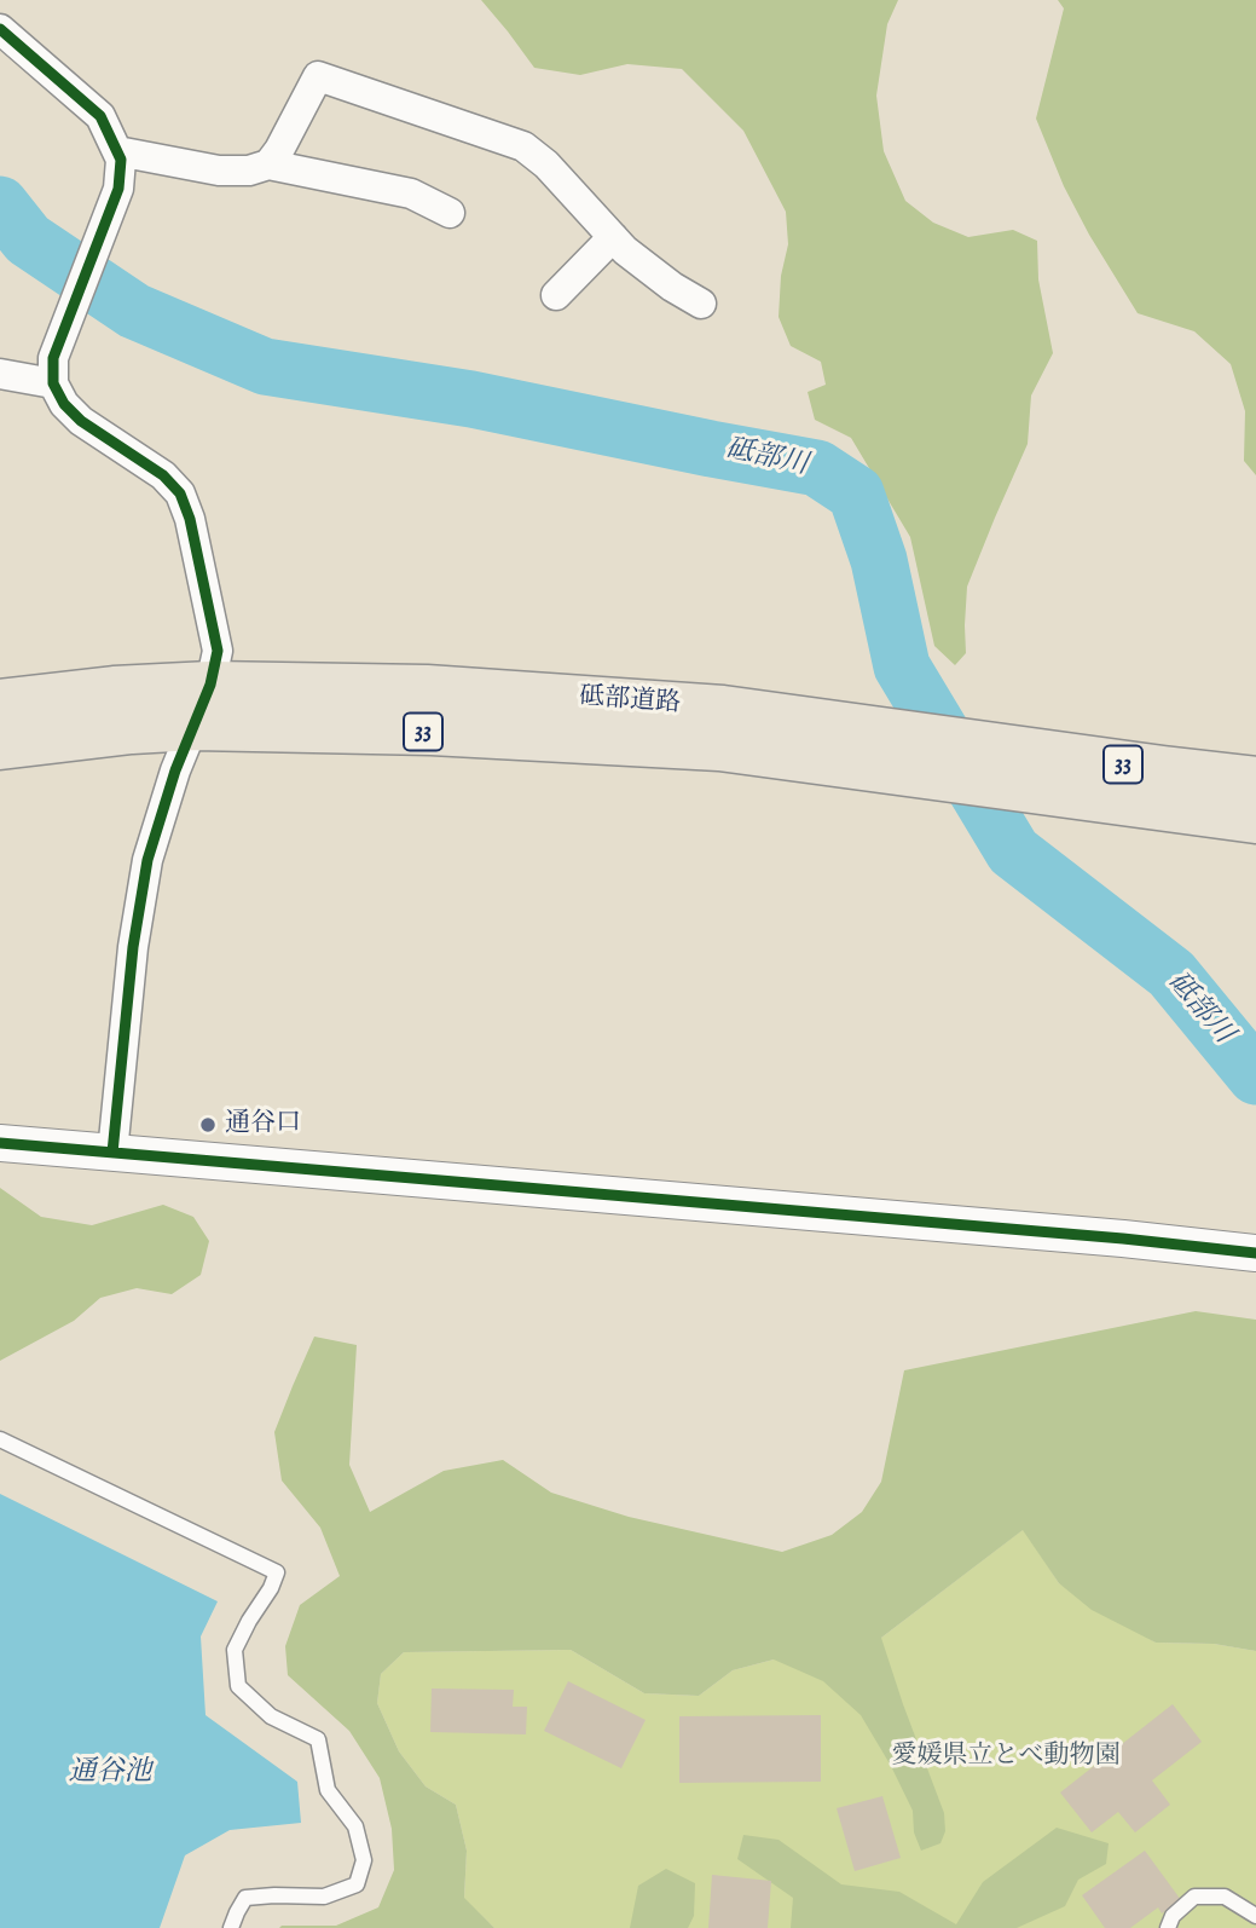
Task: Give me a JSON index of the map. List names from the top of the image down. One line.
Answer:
{"streets":{"highway":["砥部道路","33"]},"water":["砥部川","通谷池"],"parks":["愛媛県立とべ動物園"],"places":["通谷口"]}
